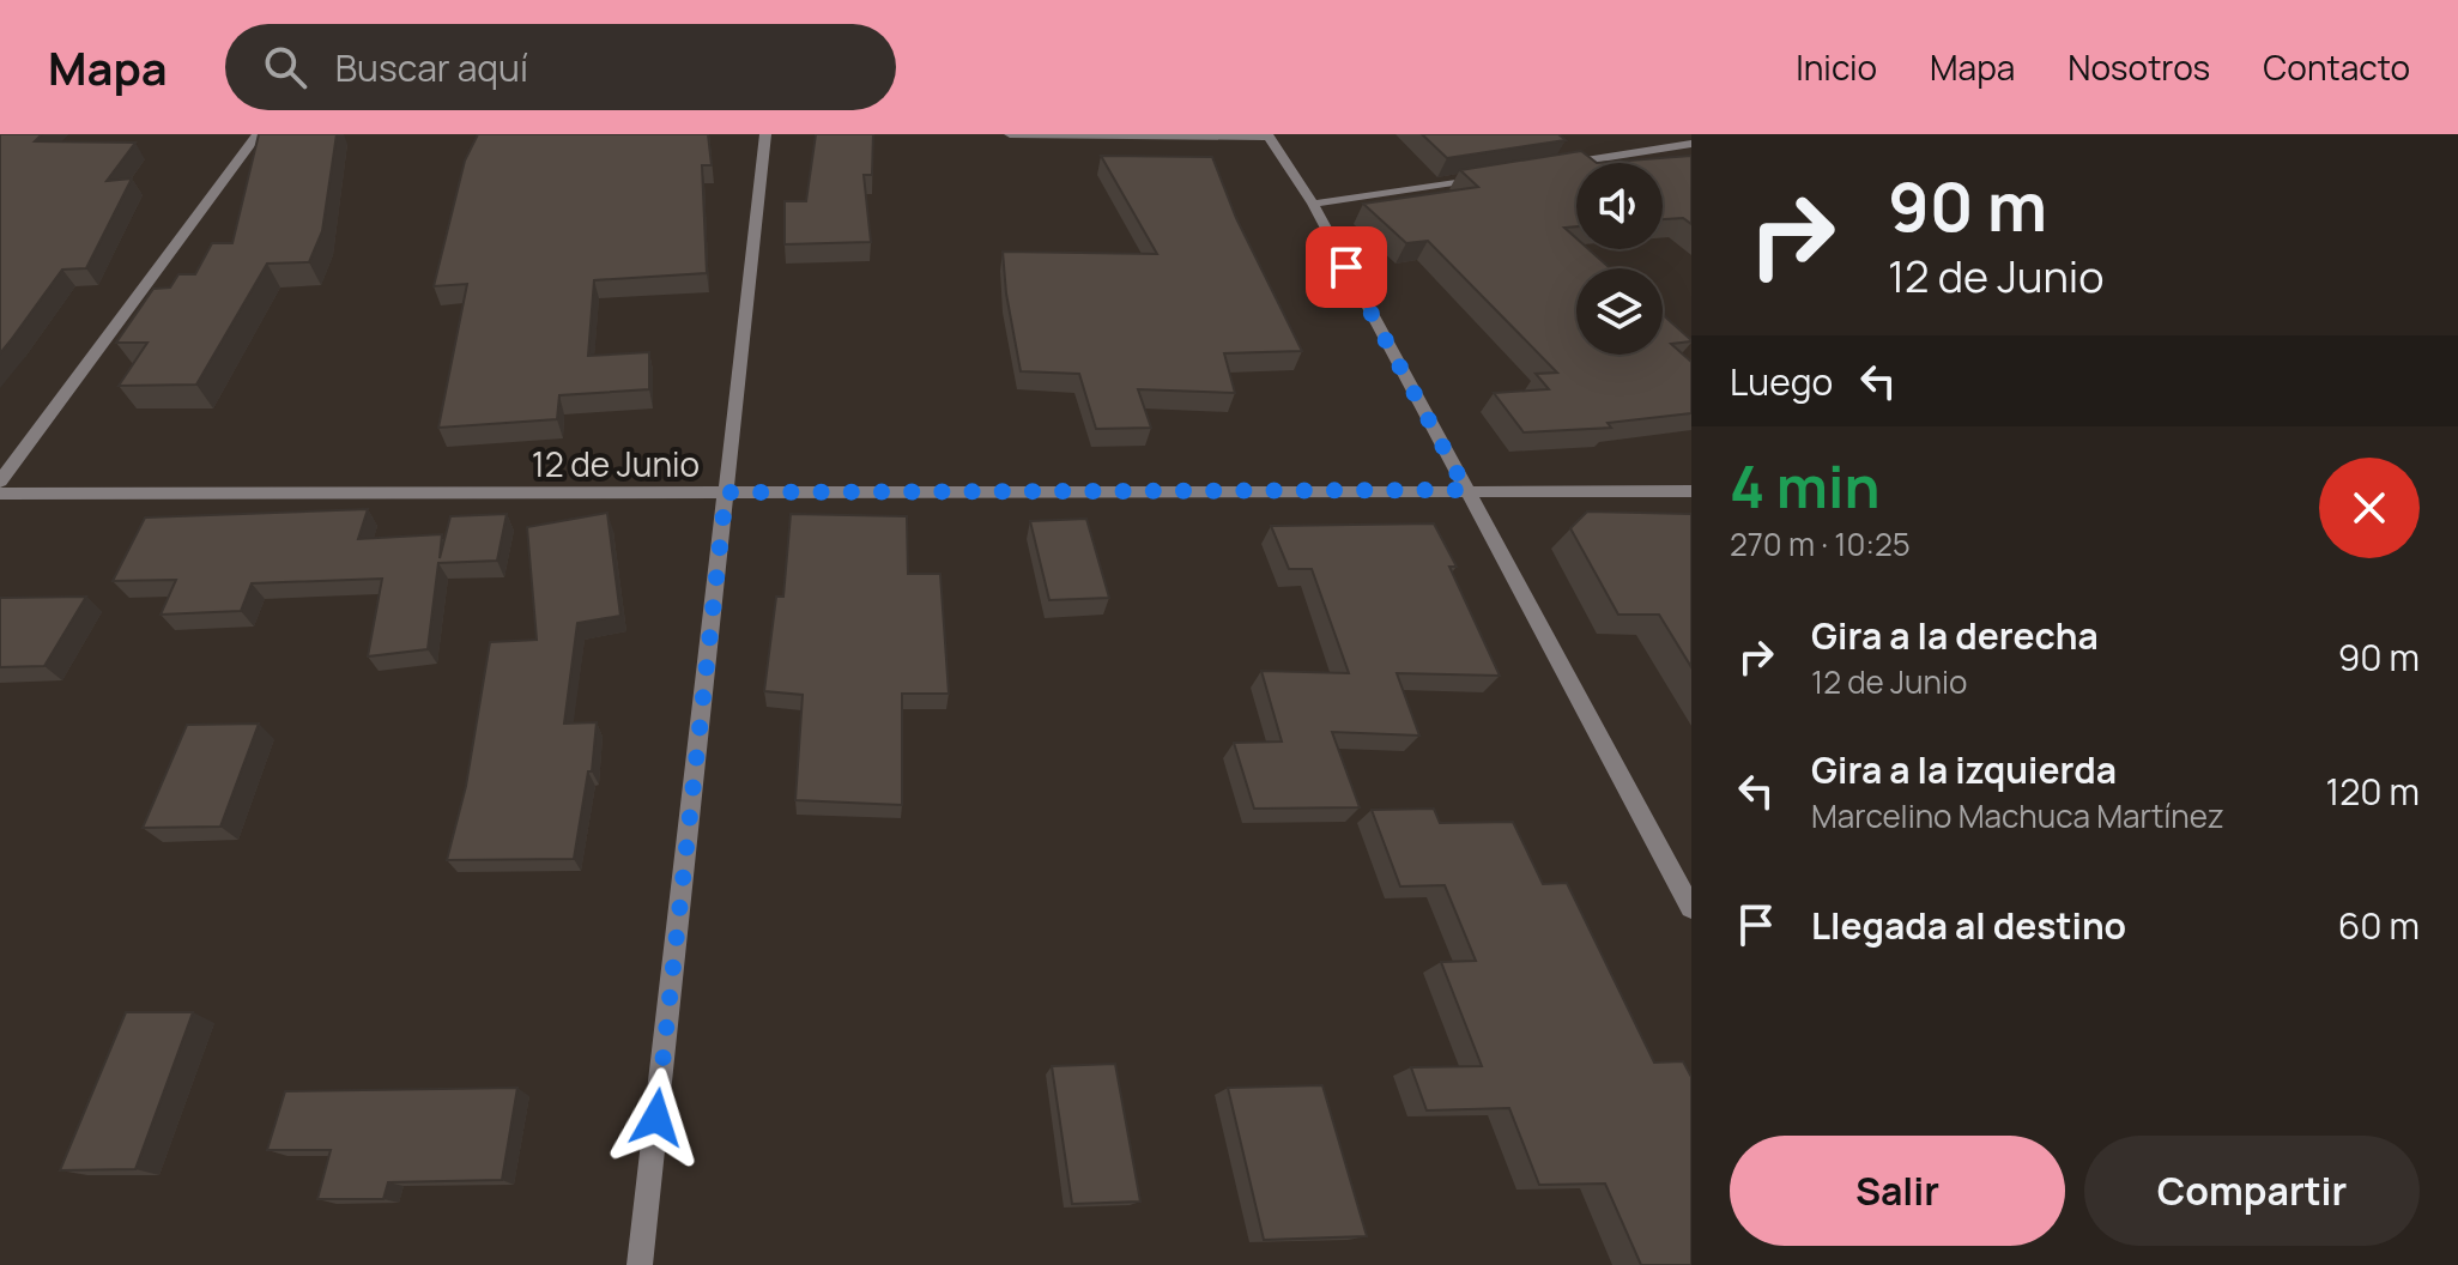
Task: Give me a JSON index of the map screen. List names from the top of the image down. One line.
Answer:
{"streets":{"street":["12 de Junio"]},"page":{"header":"Mapa","search":"Buscar aquí","nav":["Inicio","Mapa","Nosotros","Contacto"],"turn":["90 m","12 de Junio"],"then":"Luego","heading":["4 min","270 m · 10:25"],"list":[{"name":"Gira a la derecha","note":"12 de Junio","value":"90 m"},{"name":"Gira a la izquierda","note":"Marcelino Machuca Martínez","value":"120 m"},{"name":"Llegada al destino","value":"60 m"}],"buttons":["Salir","Compartir"]}}
